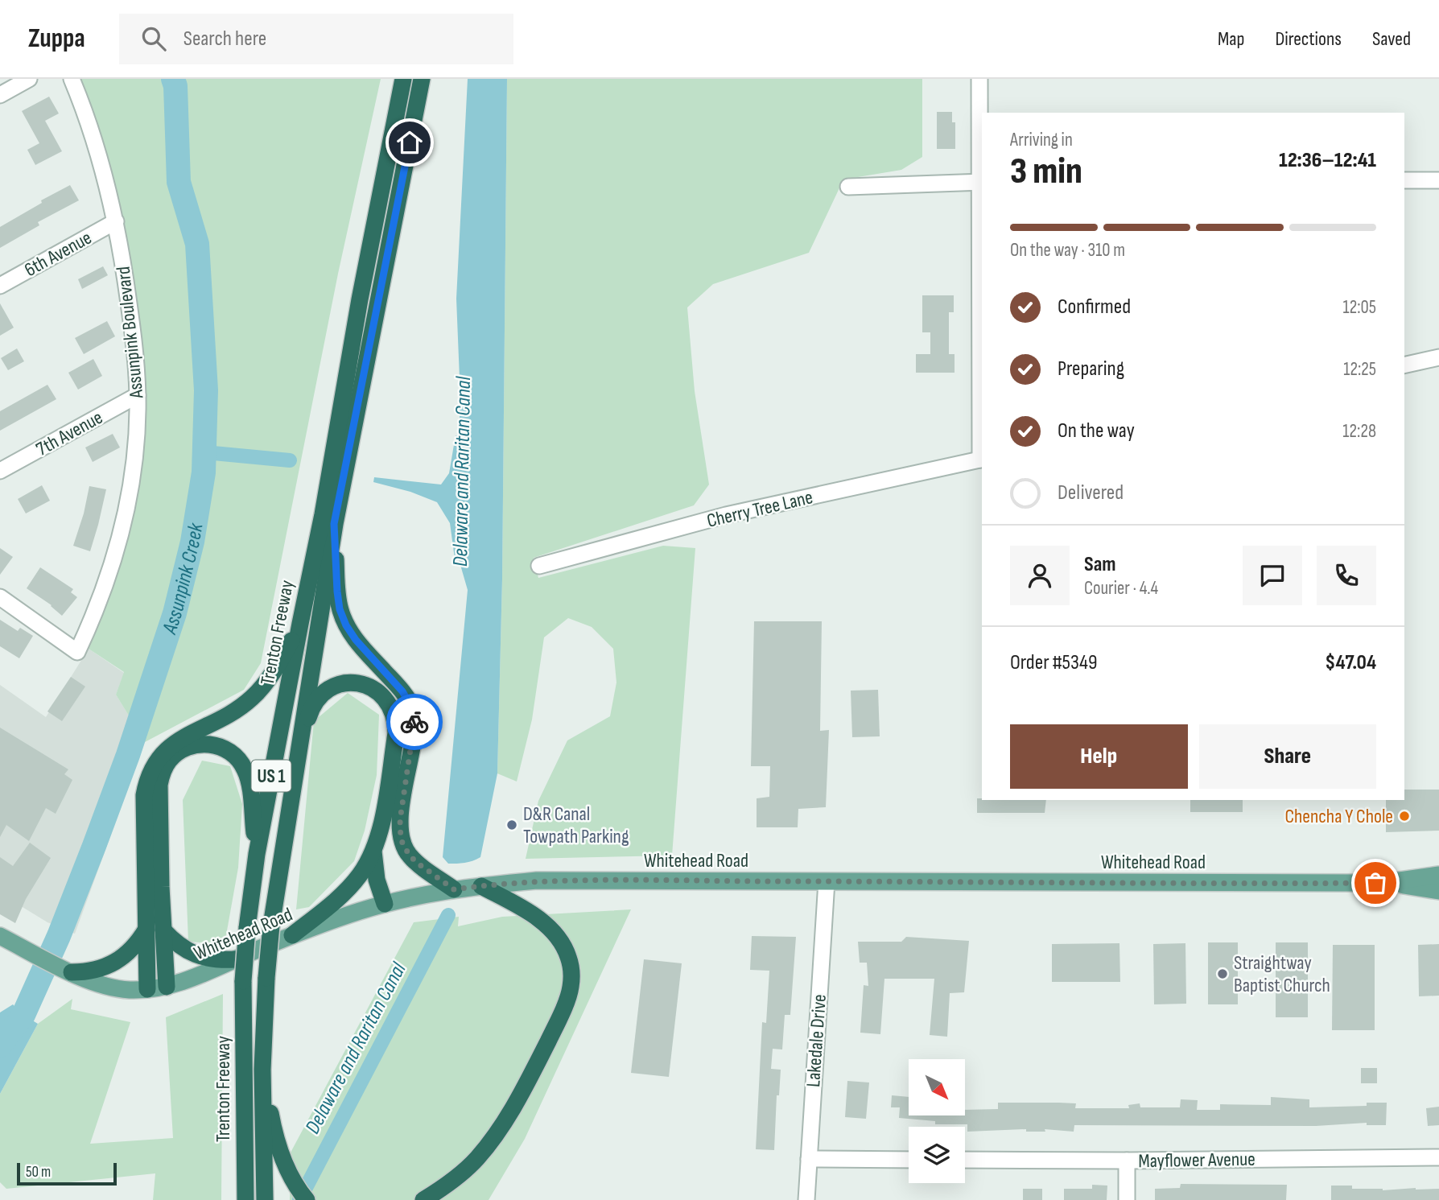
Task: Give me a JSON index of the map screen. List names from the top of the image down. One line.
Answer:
{"streets":{"highway":["Trenton Freeway","US 1"],"main road":["Whitehead Road"],"street":["6th Avenue","Assunpink Boulevard","7th Avenue","Cherry Tree Lane","Lakedale Drive","Mayflower Avenue"]},"crossings":[["6th Avenue","Assunpink Boulevard"],["Assunpink Boulevard","7th Avenue"],["Whitehead Road","Lakedale Drive"]],"water":["Delaware and Raritan Canal","Assunpink Creek"],"places":["Chencha Y Chole","D&R Canal Towpath Parking","Straightway Baptist Church"],"scale_bar":"50 m","north":"bottom right","page":{"header":"Zuppa","search":"Search here","nav":["Map","Directions","Saved"],"heading":["3 min","Arriving in","12:36–12:41"],"panel":["Sam","Courier · 4.4","Order #5349","$47.04"],"bar":"On the way · 310 m","list":[["Confirmed","12:05"],["Preparing","12:25"],["On the way","12:28"],"Delivered"],"buttons":["Help","Share"],"scale":"50 m"}}
